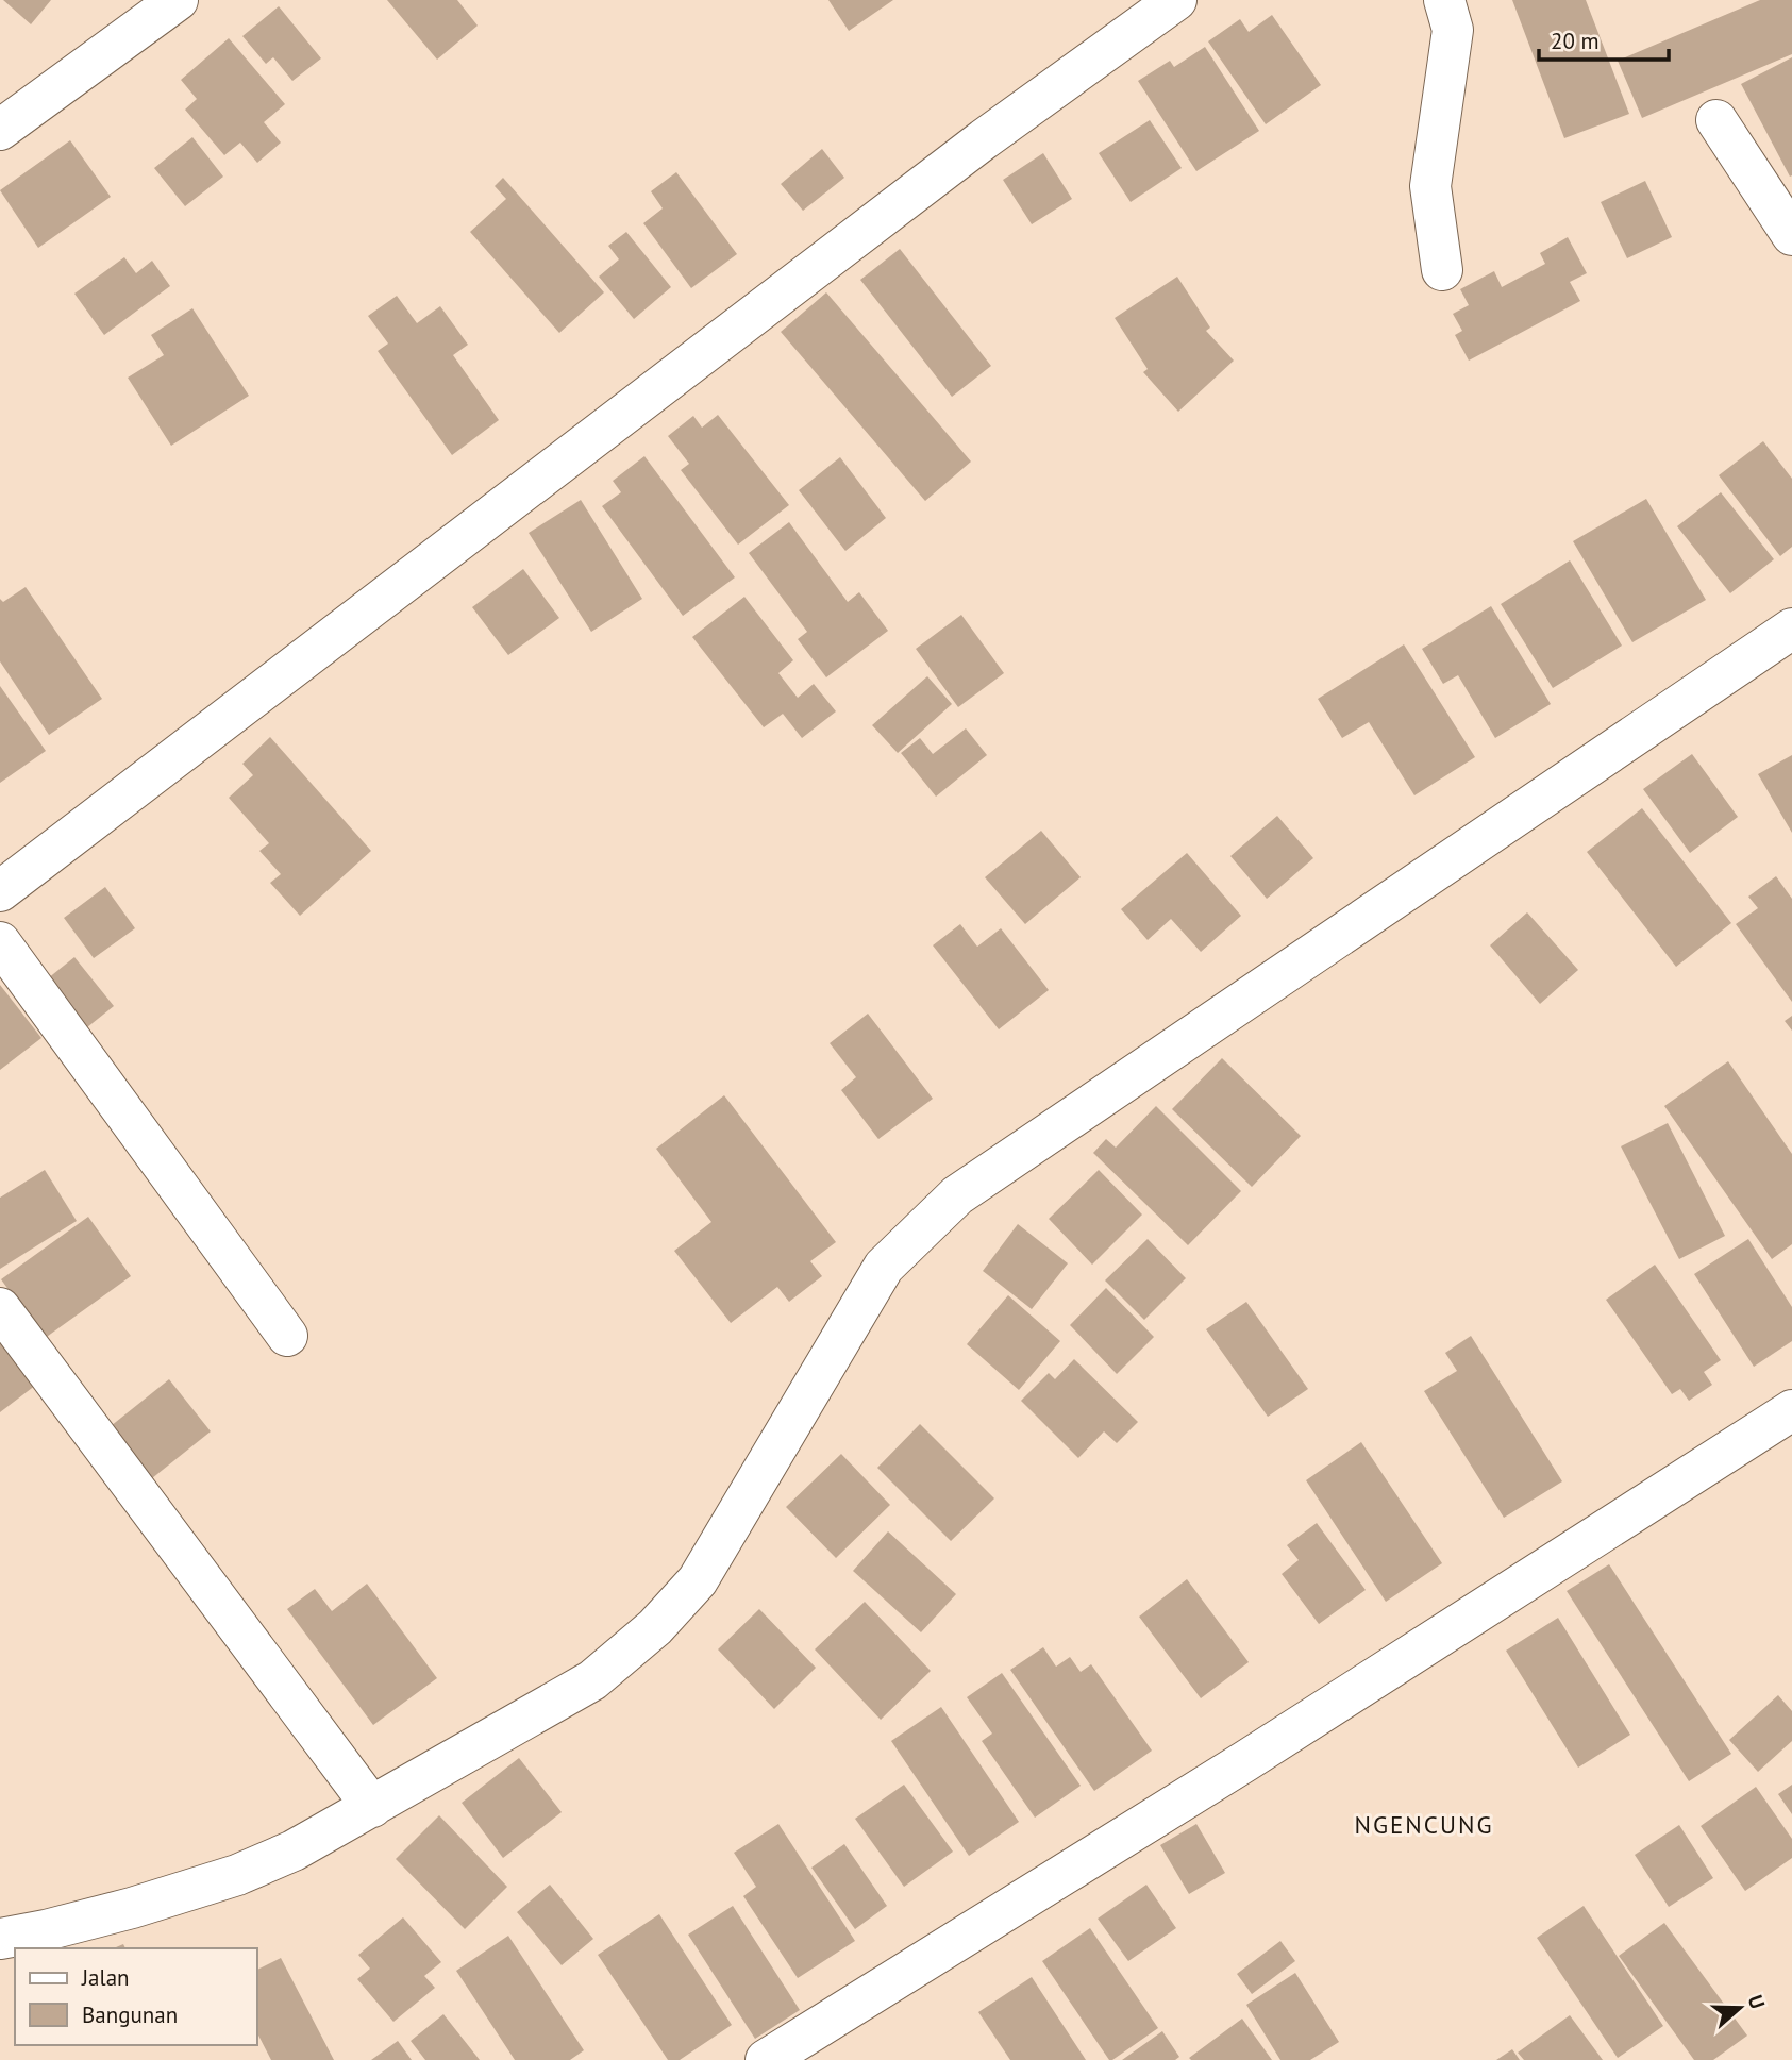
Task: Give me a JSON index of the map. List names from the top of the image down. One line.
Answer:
{"districts":["NGENCUNG"],"legend":["Jalan","Bangunan"],"scale_bar":"20 m","north":"right"}
